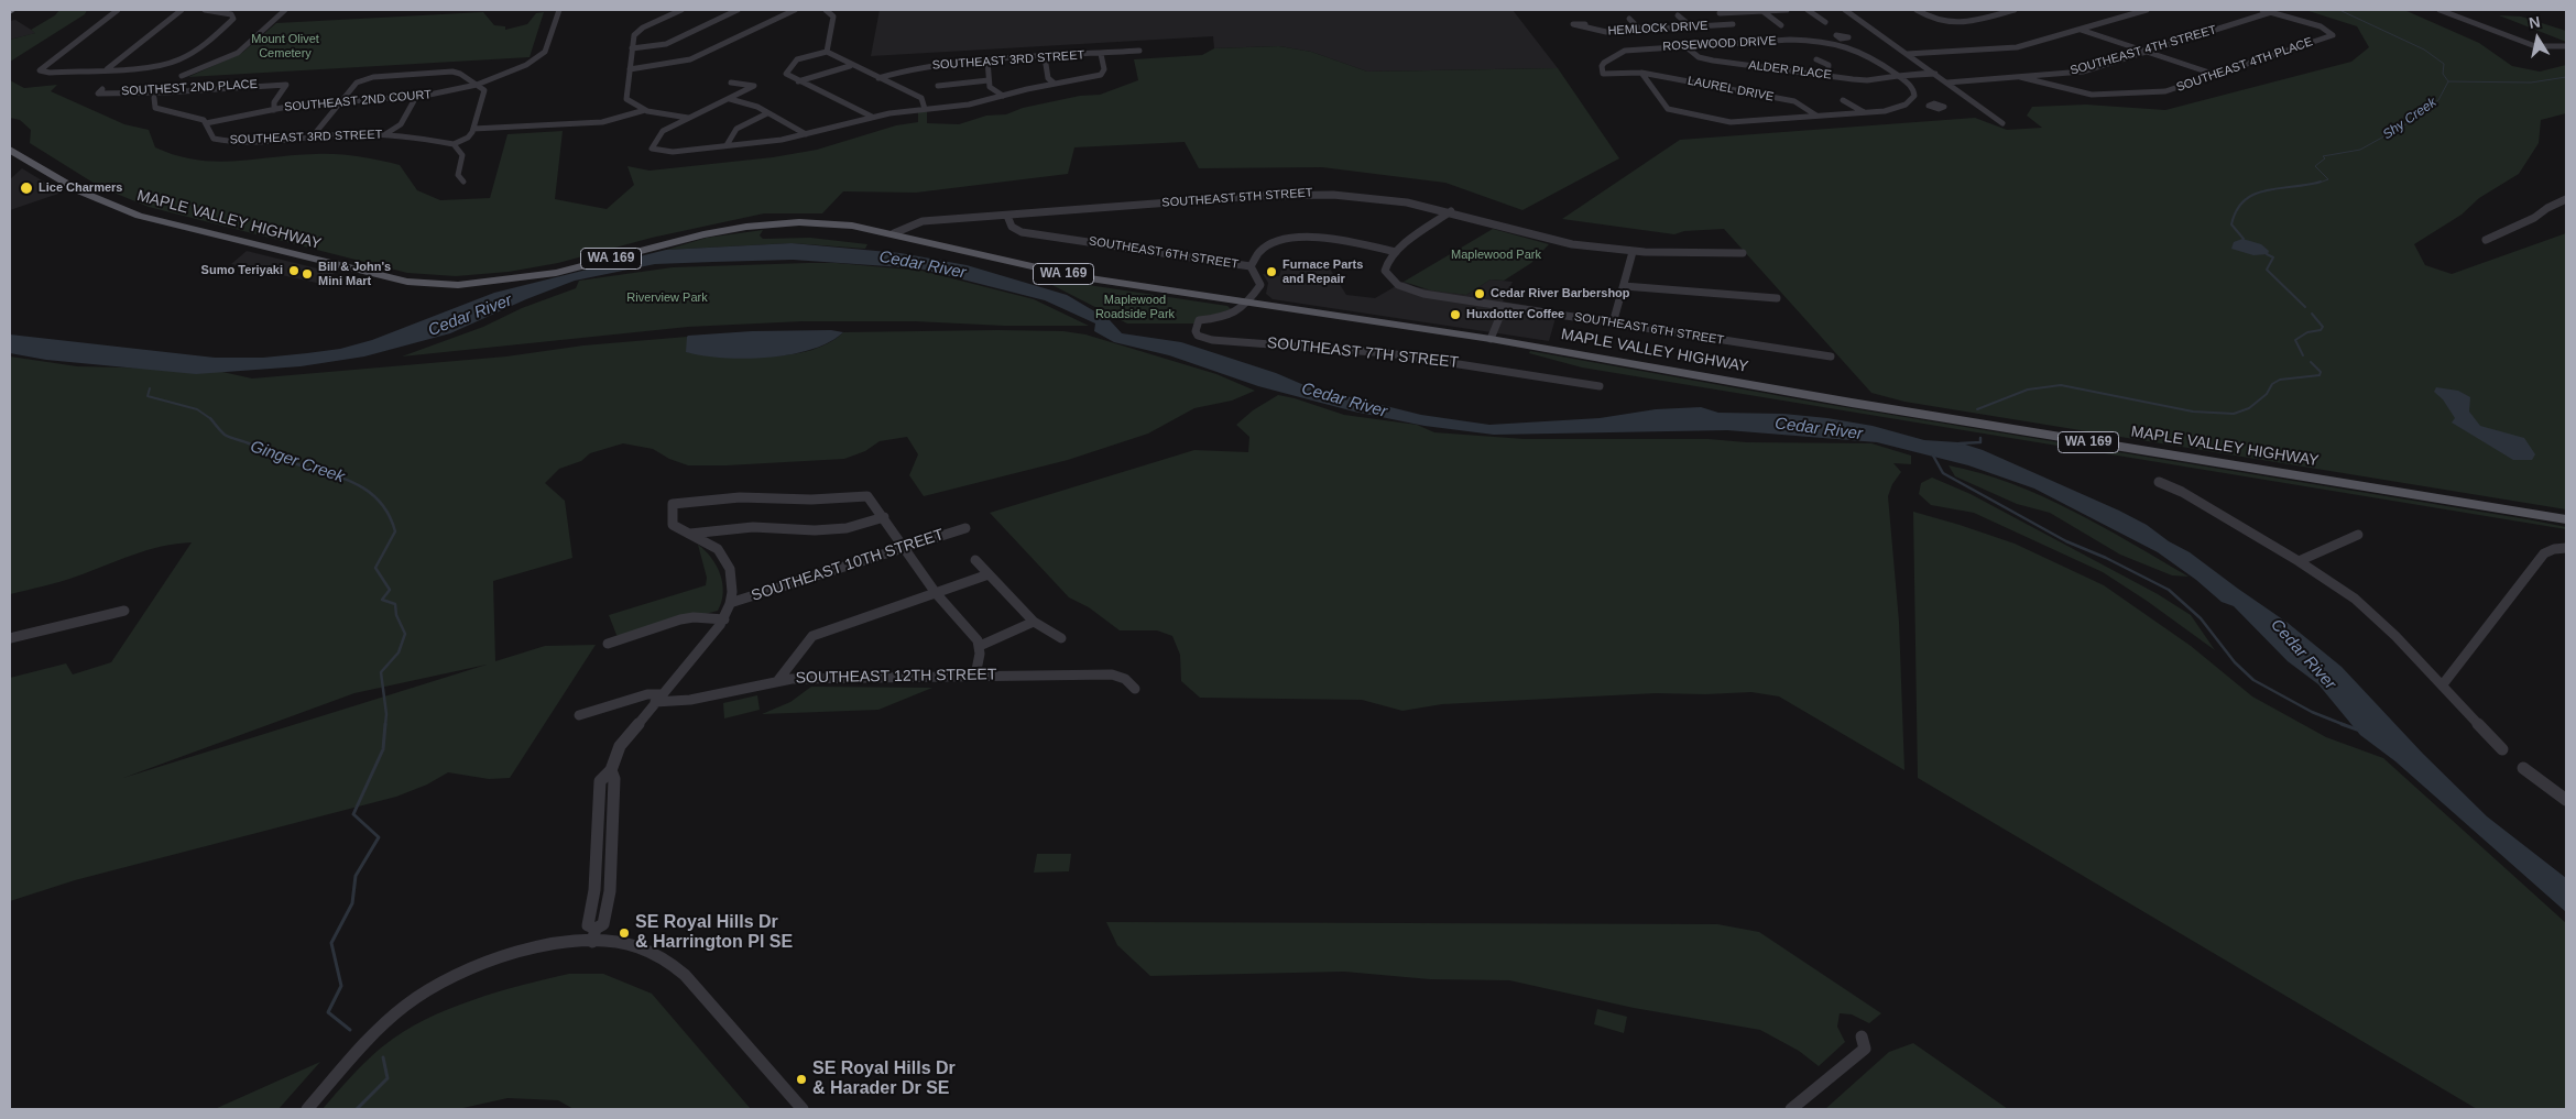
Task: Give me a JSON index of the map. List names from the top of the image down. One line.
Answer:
{"streets":{"main road":["MAPLE VALLEY HIGHWAY","WA 169"],"street":["HEMLOCK DRIVE","ROSEWOOD DRIVE","SOUTHEAST 4TH STREET","SOUTHEAST 3RD STREET","SOUTHEAST 4TH PLACE","ALDER PLACE","SOUTHEST 2ND PLACE","LAUREL DRIVE","SOUTHEAST 2ND COURT","SOUTHEAST 5TH STREET","SOUTHEAST 6TH STREET","SOUTHEAST 7TH STREET","SOUTHEAST 10TH STREET","SOUTHEAST 12TH STREET"]},"crossings":[["ROSEWOOD DRIVE","ALDER PLACE"],["ROSEWOOD DRIVE","LAUREL DRIVE"],["SOUTHEAST 4TH STREET","SOUTHEAST 4TH PLACE"],["SOUTHEAST 5TH STREET","MAPLE VALLEY HIGHWAY"],["SOUTHEAST 5TH STREET","SOUTHEAST 6TH STREET"],["MAPLE VALLEY HIGHWAY","SOUTHEAST 7TH STREET"]],"water":["Shy Creek","Cedar River","Ginger Creek"],"parks":["Mount Olivet Cemetery","Maplewood Park","Riverview Park","Maplewood Roadside Park"],"places":["Lice Charmers","Sumo Teriyaki","Furnace Parts and Repair","Bill & John's Mini Mart","Cedar River Barbershop","Huxdotter Coffee","SE Royal Hills Dr & Harrington Pl SE","SE Royal Hills Dr & Harader Dr SE"],"north":"top"}
